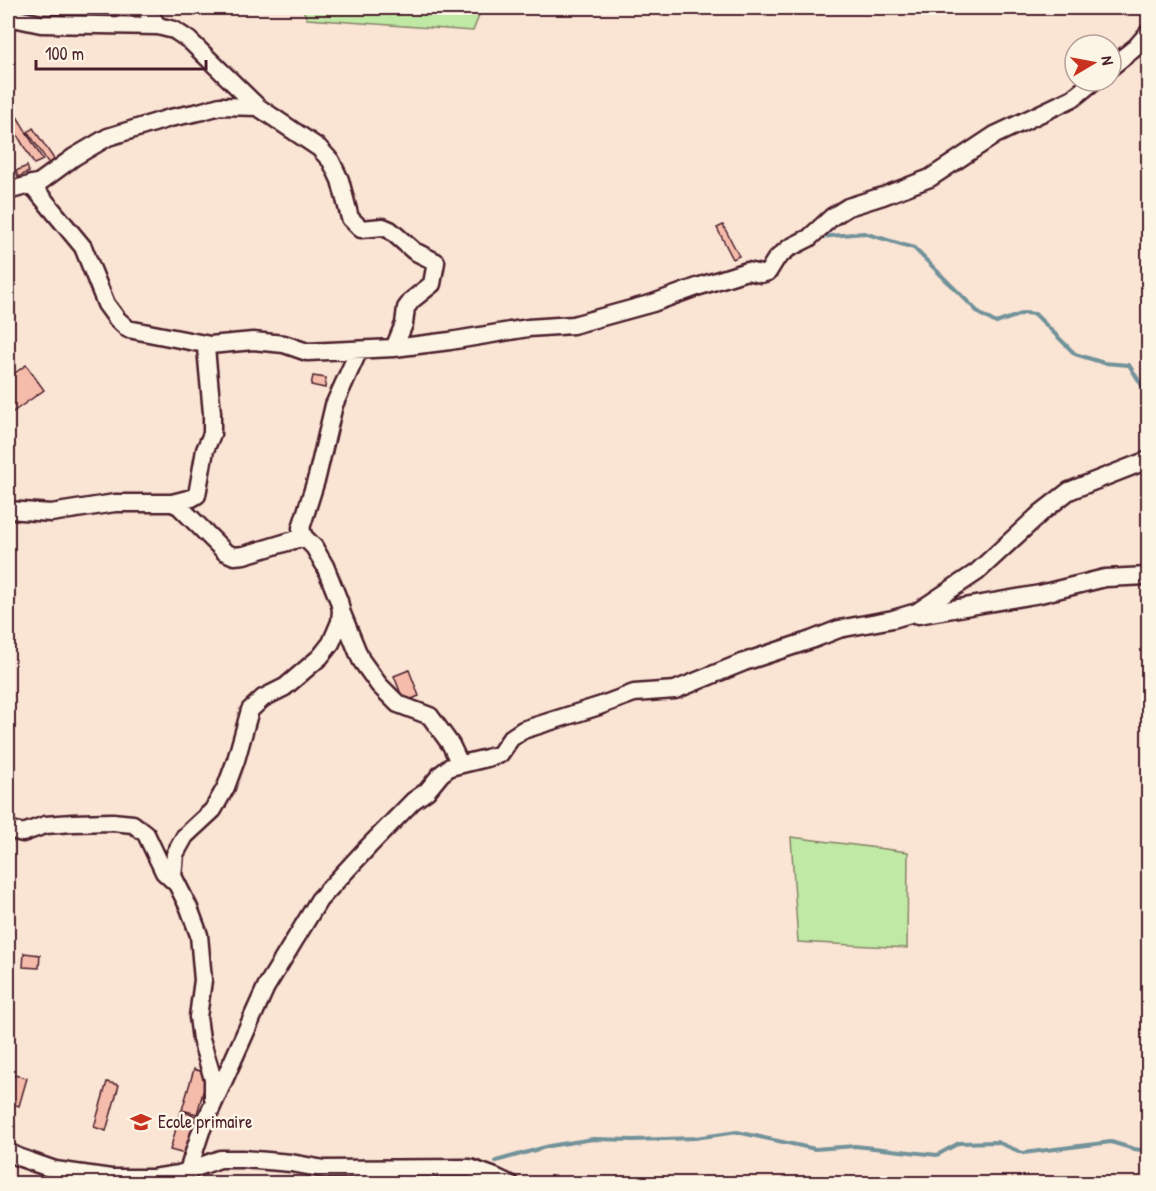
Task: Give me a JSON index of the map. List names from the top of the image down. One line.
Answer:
{"places":{"school or university":["Ecole primaire"]},"scale_bar":"100 m","north":"right"}
